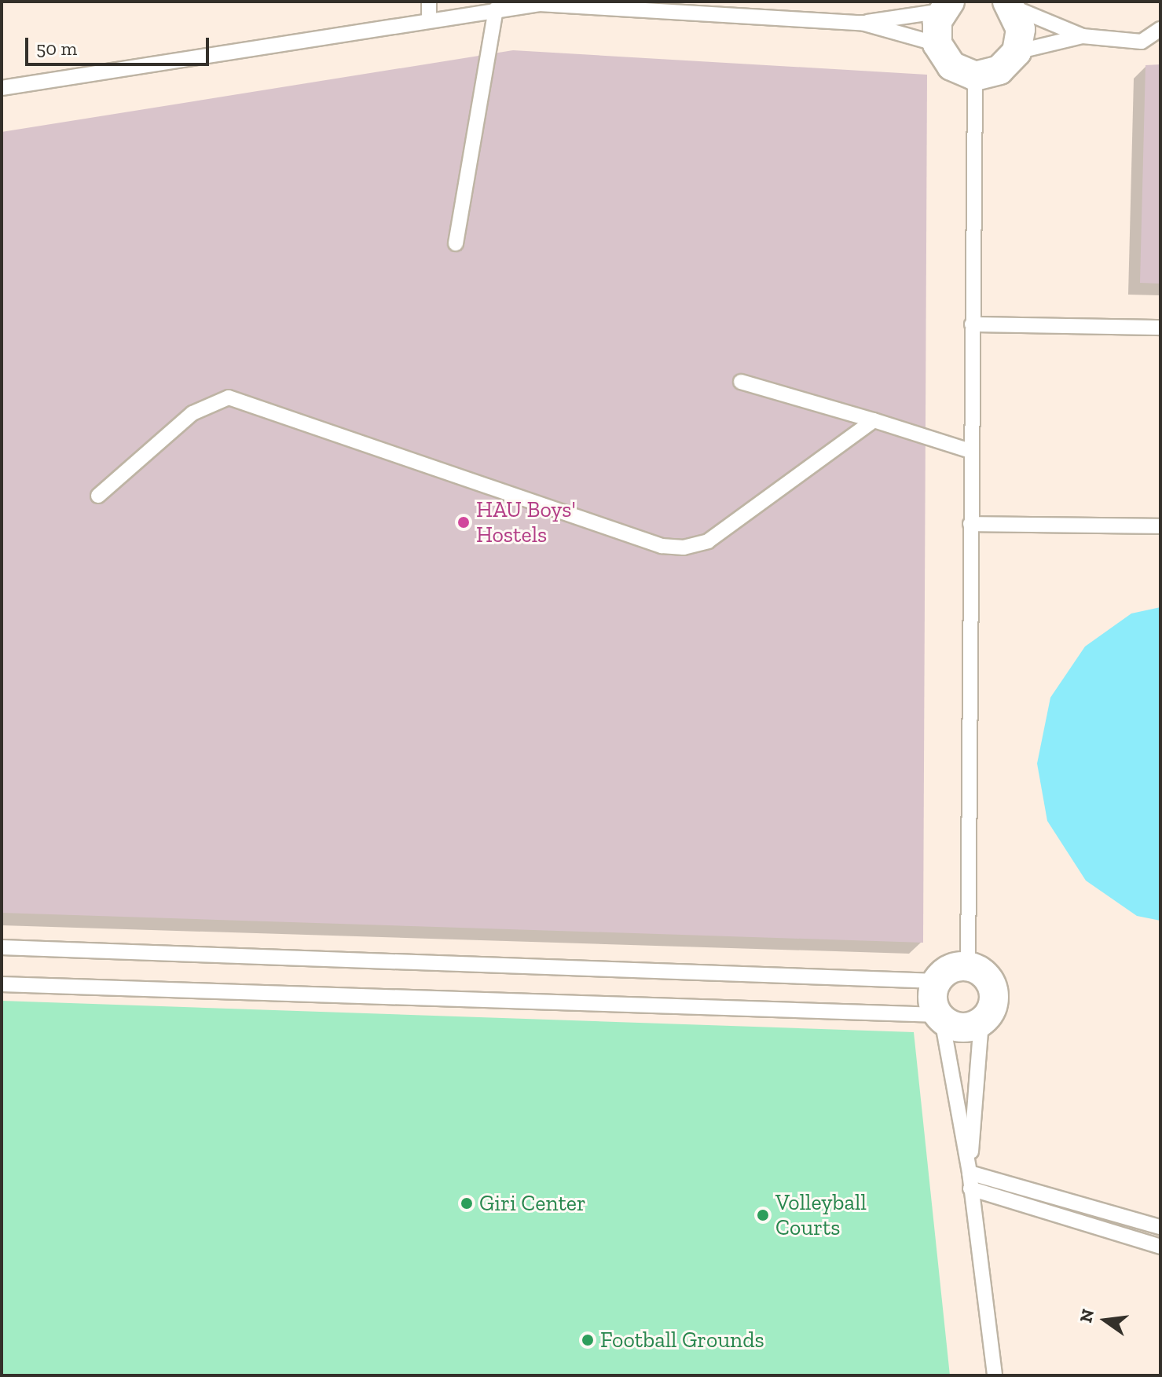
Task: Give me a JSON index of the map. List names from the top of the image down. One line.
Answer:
{"places":["HAU Boys' Hostels","Giri Center","Volleyball Courts","Football Grounds"],"scale_bar":"50 m","north":"left"}
